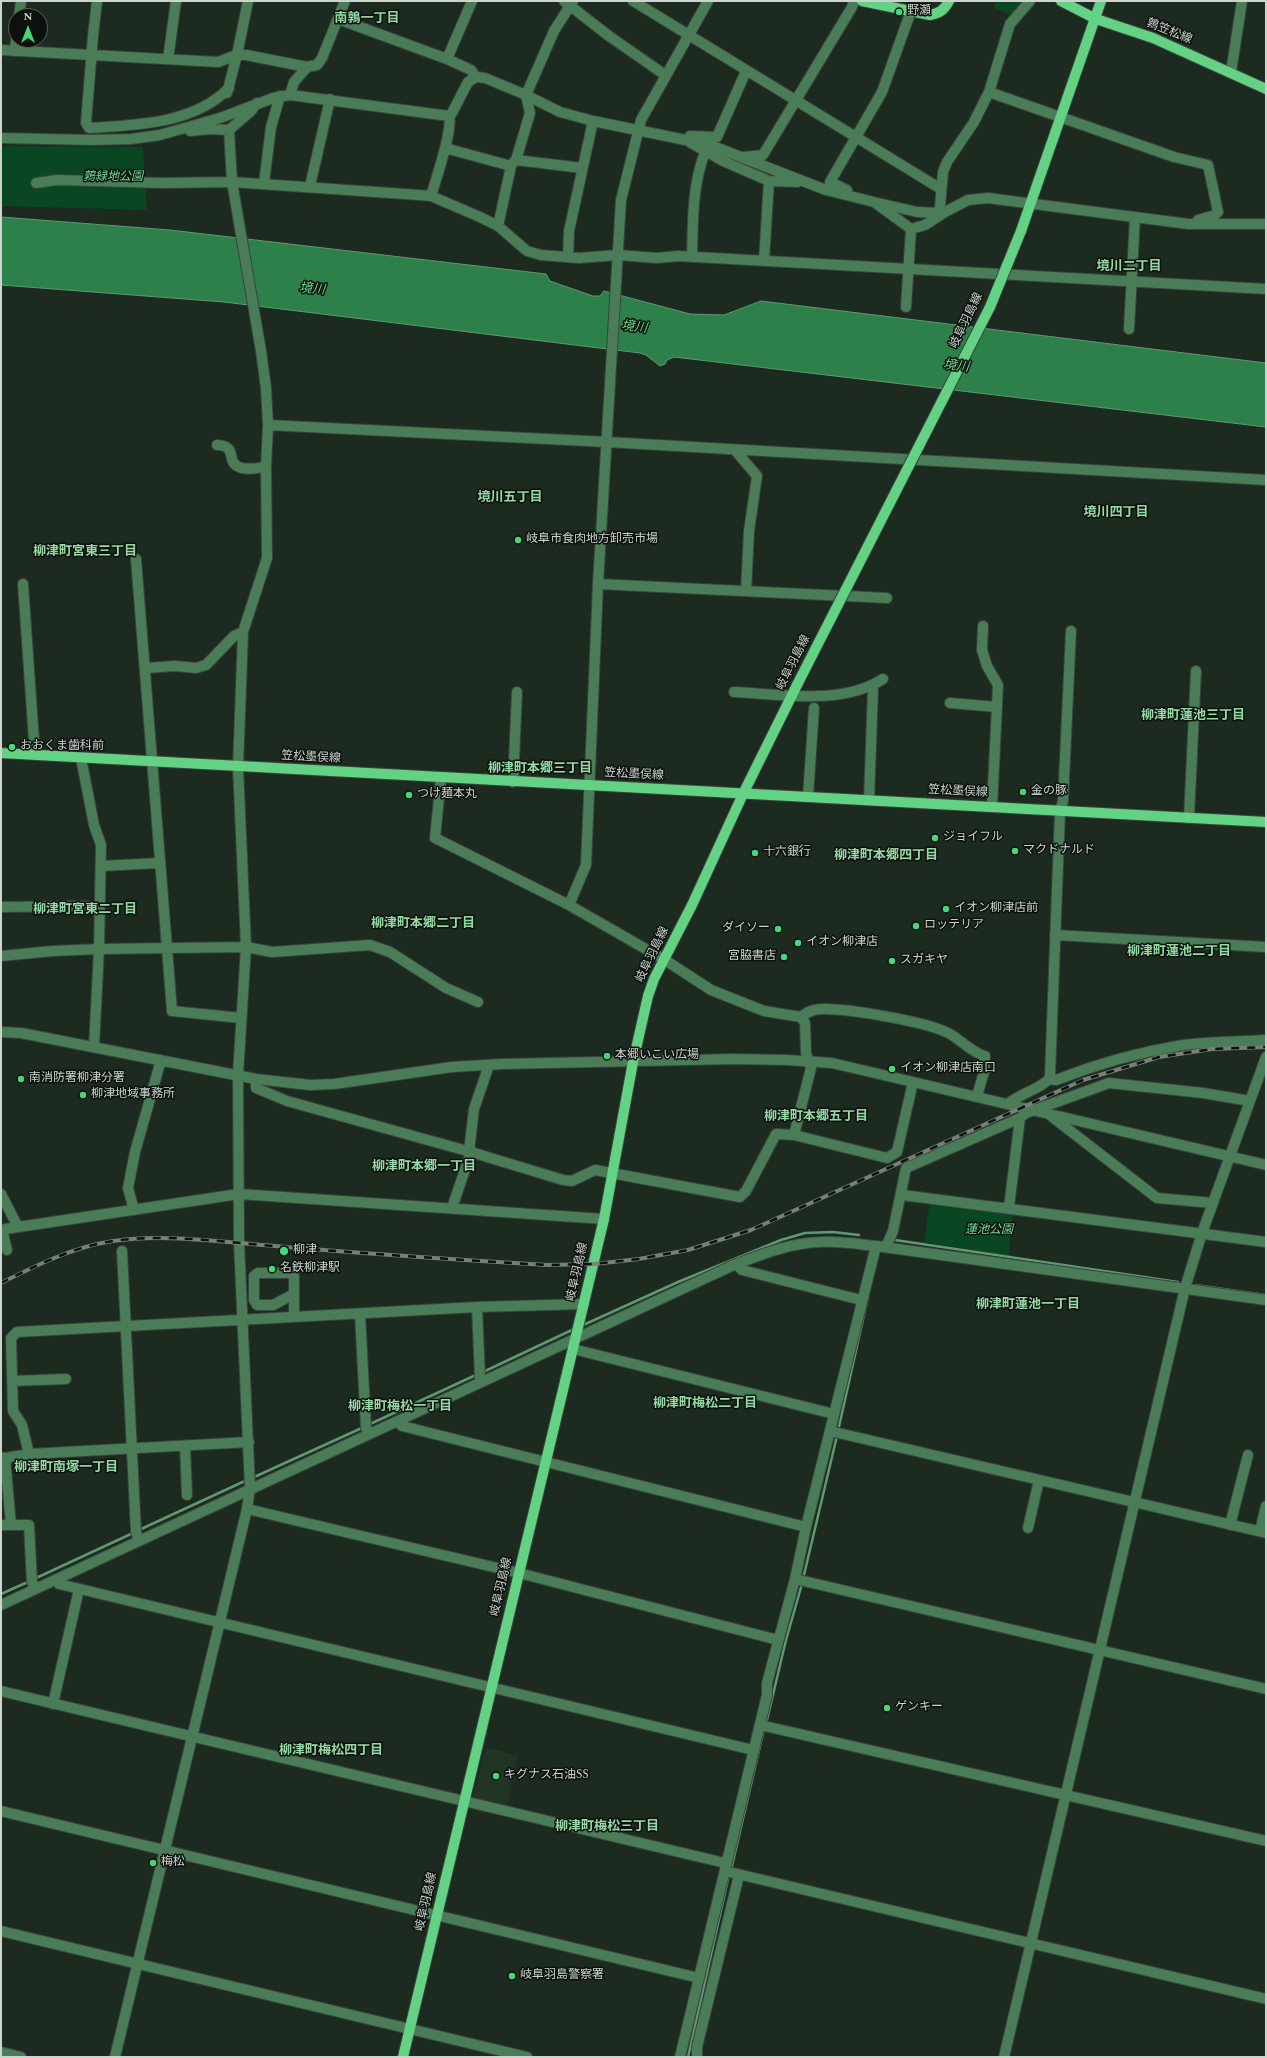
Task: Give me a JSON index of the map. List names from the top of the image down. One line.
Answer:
{"streets":{"main road":["鶉笠松線","岐阜羽島線","笠松墨俣線"]},"crossings":[["鶉笠松線","岐阜羽島線"],["岐阜羽島線","笠松墨俣線"]],"districts":["南鶉一丁目","境川二丁目","境川五丁目","境川四丁目","柳津町宮東三丁目","柳津町蓮池三丁目","柳津町本郷三丁目","柳津町本郷四丁目","柳津町宮東二丁目","柳津町本郷二丁目","柳津町蓮池二丁目","柳津町本郷五丁目","柳津町本郷一丁目","柳津町蓮池一丁目","柳津町梅松二丁目","柳津町梅松一丁目","柳津町南塚一丁目","柳津町梅松四丁目","柳津町梅松三丁目"],"water":["境川"],"parks":["鶉緑地公園","蓮池公園"],"places":["野瀬","岐阜市食肉地方卸売市場","おおくま歯科前","金の豚","つけ麺本丸","ジョイフル","マクドナルド","十六銀行","イオン柳津店前","ロッテリア","ダイソー","イオン柳津店","宮脇書店","スガキヤ","本郷いこい広場","イオン柳津店南口","南消防署柳津分署","柳津地域事務所","柳津","名鉄柳津駅","ゲンキー","キグナス石油SS","梅松","岐阜羽島警察署"],"north":"top"}
